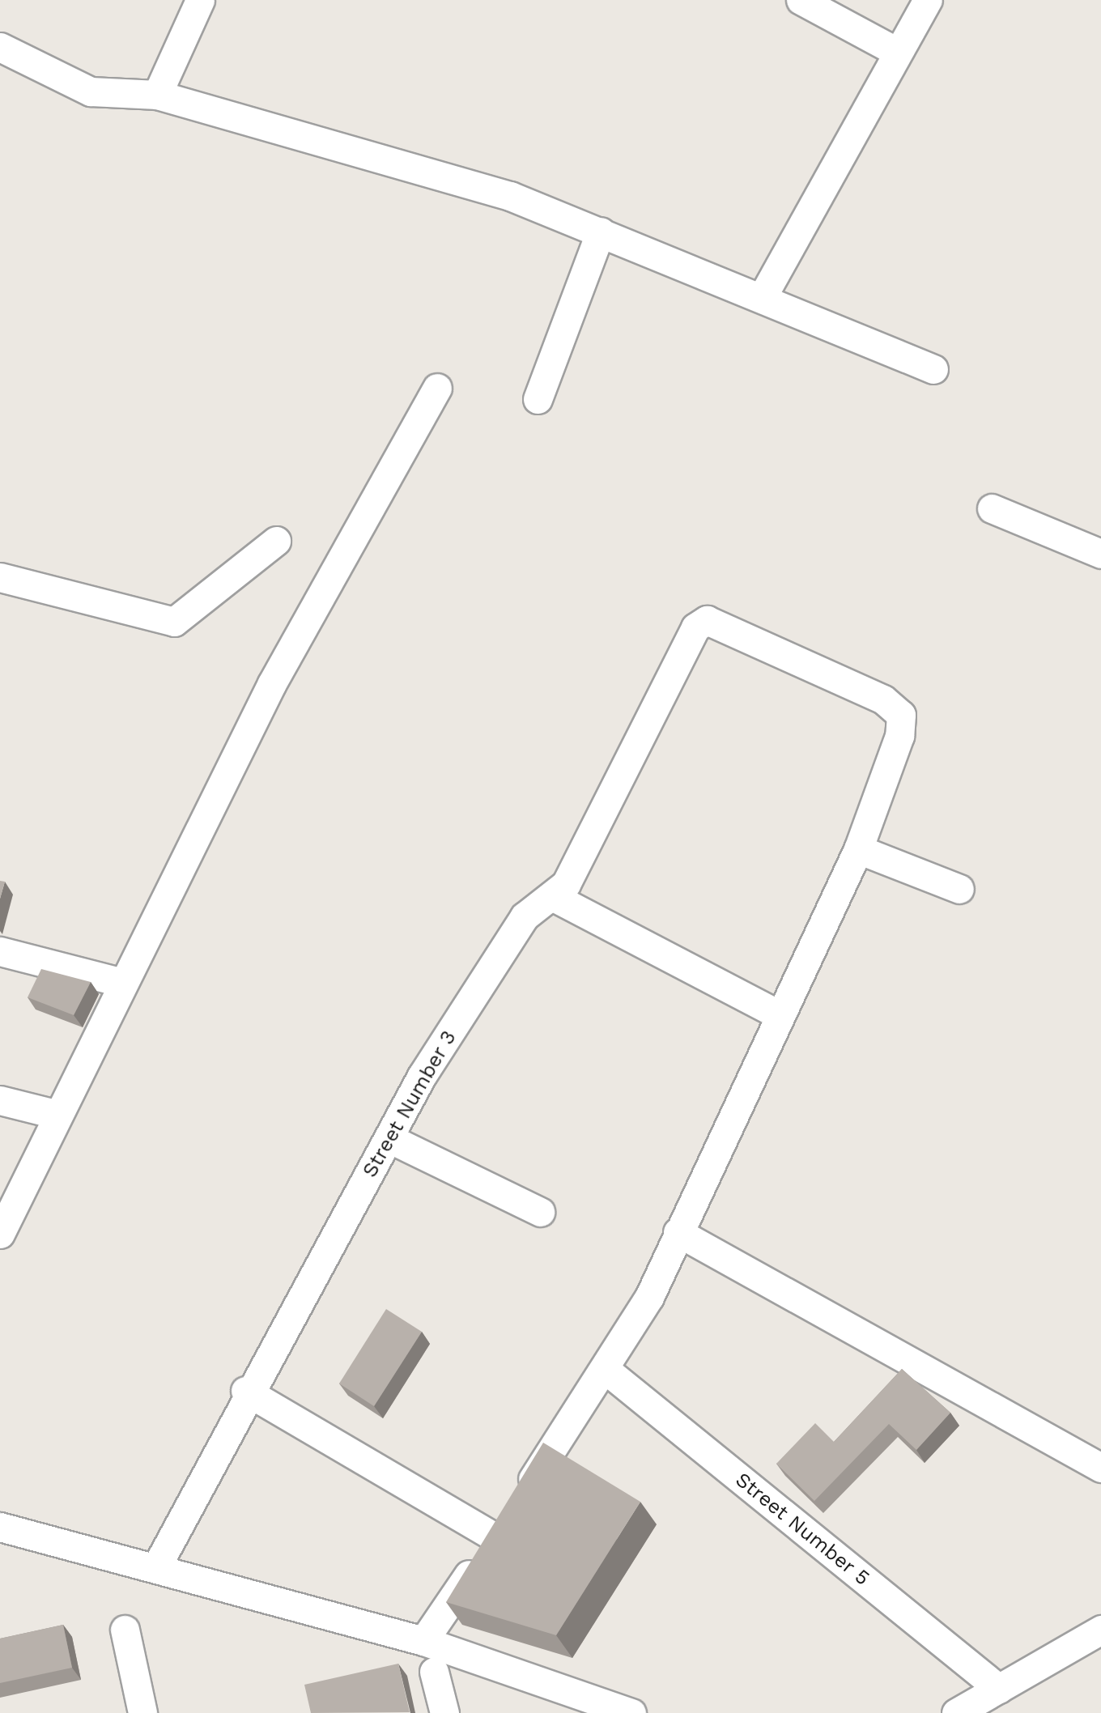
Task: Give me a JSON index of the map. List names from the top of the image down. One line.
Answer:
{"streets":{"street":["Street Number 3","Street Number 5"]}}
